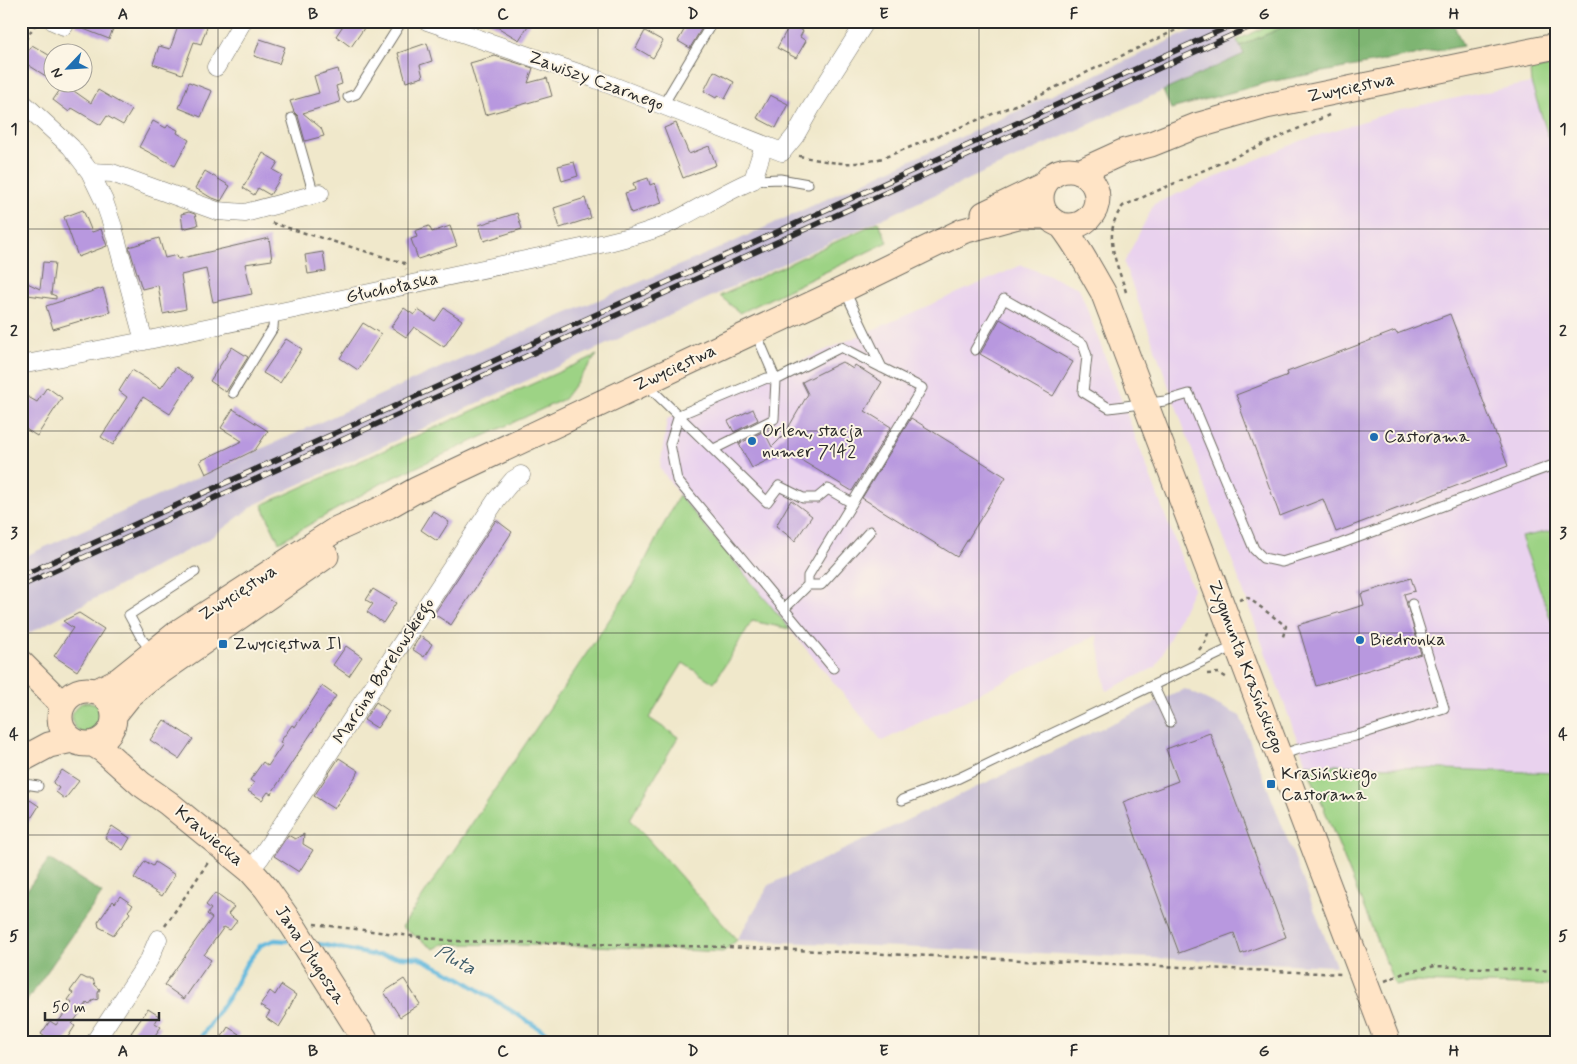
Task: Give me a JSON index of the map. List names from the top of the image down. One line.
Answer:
{"streets":{"main road":["Zwycięstwa","Zygmunta Krasińskiego","Krawiecka","Jana Długosza"],"street":["Zawiszy Czarnego","Głuchołaska","Marcina Borelowskiego"]},"crossings":[["Zwycięstwa","Zygmunta Krasińskiego"],["Zwycięstwa","Krawiecka"],["Marcina Borelowskiego","Krawiecka"],["Marcina Borelowskiego","Jana Długosza"],["Krawiecka","Jana Długosza"]],"water":["Pluta"],"places":{"other":["Castorama","Orlen, stacja numer 7142","Biedronka"],"transit":["Zwycięstwa II","Krasińskiego Castorama"]},"scale_bar":"50 m","north":"bottom left","grid":{"columns":["A","B","C","D","E","F","G","H"],"rows":["1","2","3","4","5"]}}
